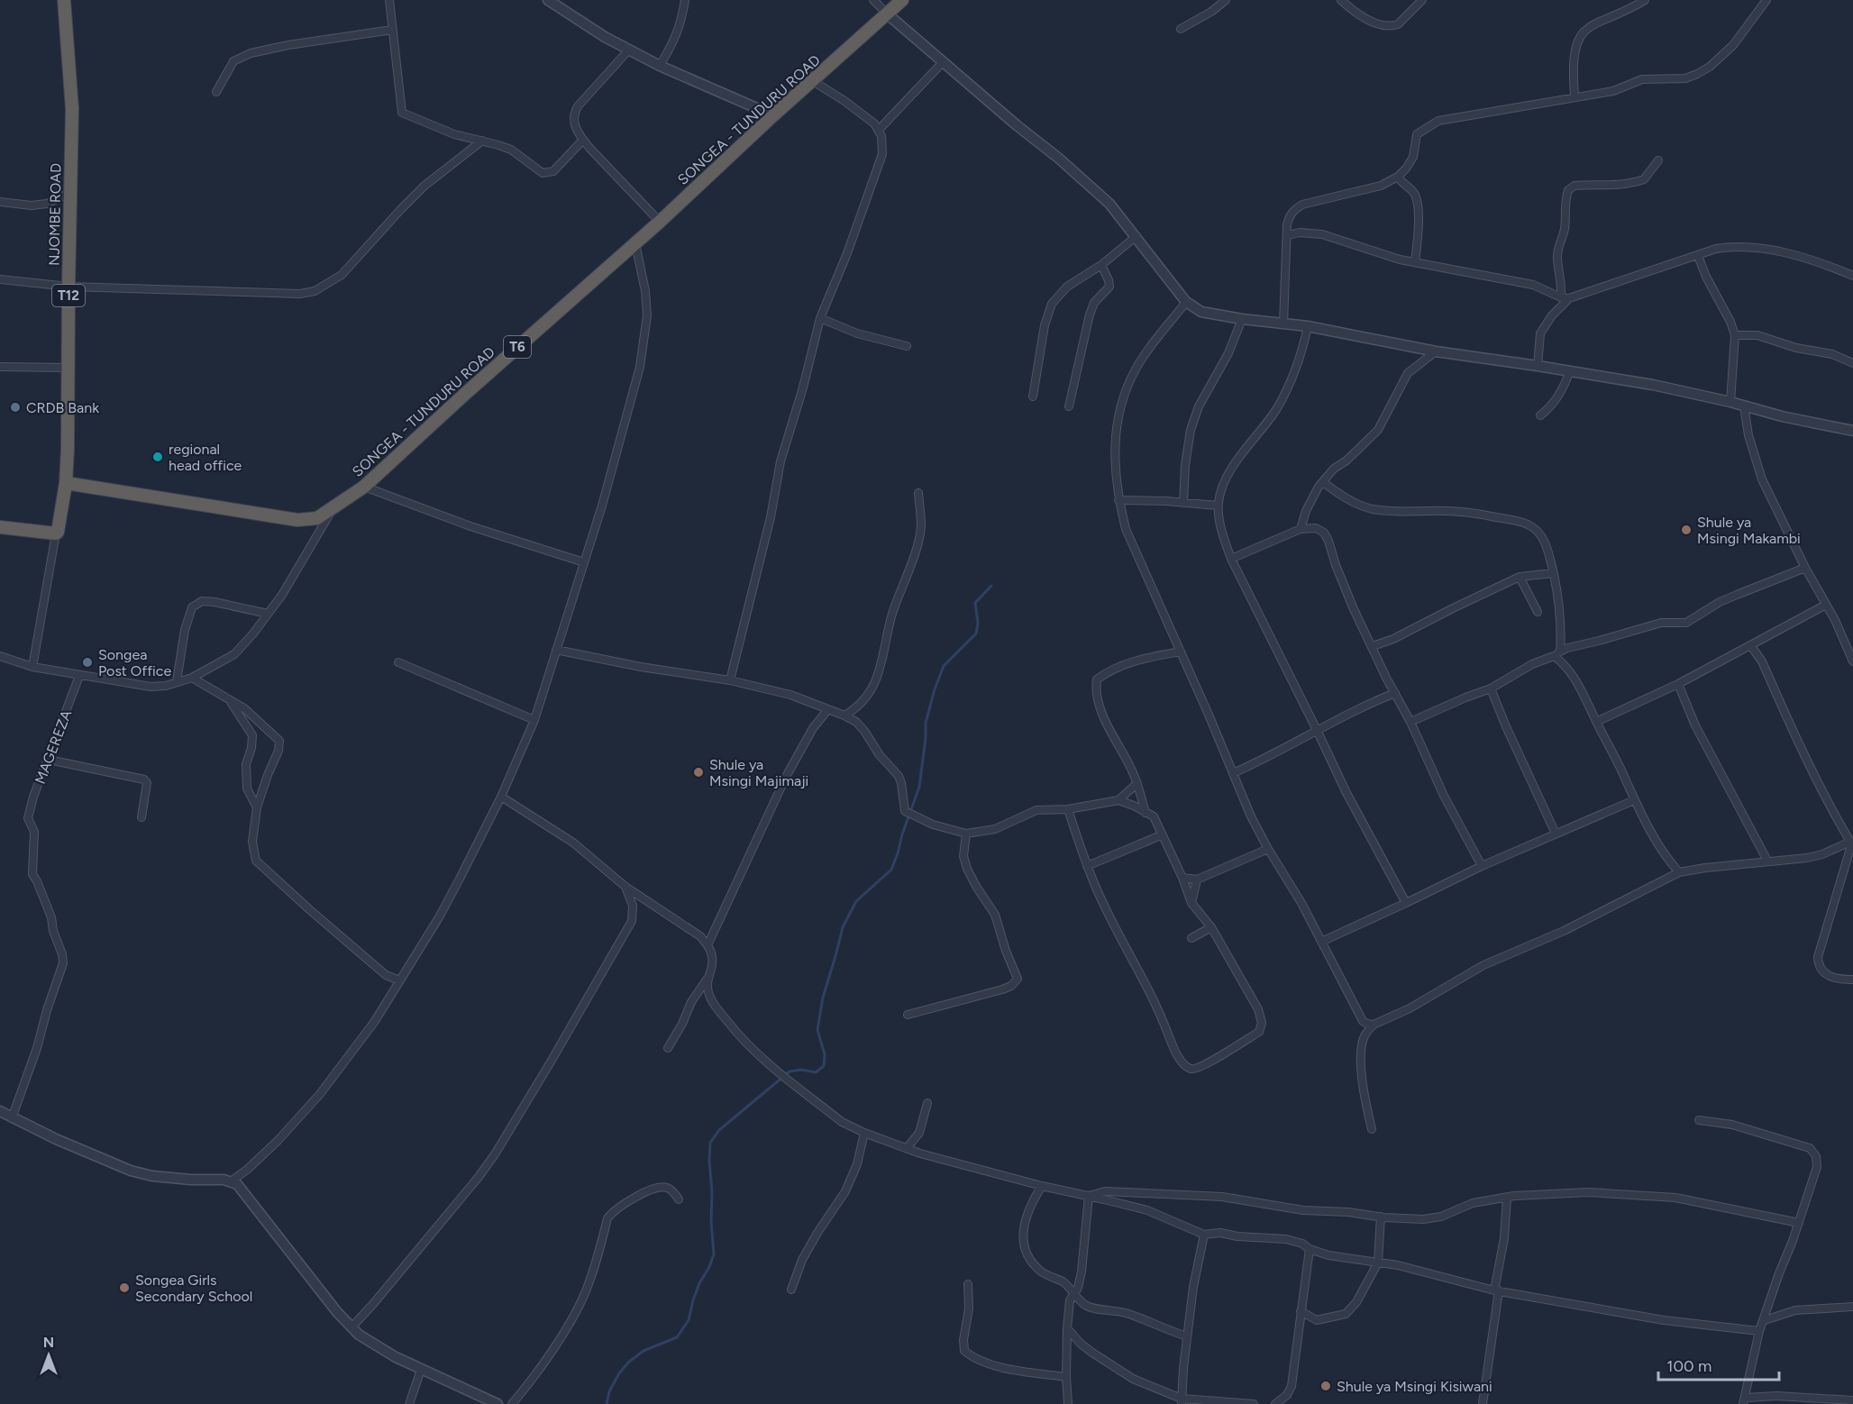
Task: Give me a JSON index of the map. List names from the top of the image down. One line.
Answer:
{"streets":{"highway":["SONGEA - TUNDURU ROAD","NJOMBE ROAD","T12","T6"],"street":["MAGEREZA"]},"crossings":[["SONGEA - TUNDURU ROAD","NJOMBE ROAD"]],"places":["CRDB Bank","regional head office","Shule ya Msingi Makambi","Songea Post Office","Shule ya Msingi Majimaji","Songea Girls Secondary School","Shule ya Msingi Kisiwani"],"scale_bar":"100 m","north":"top"}
